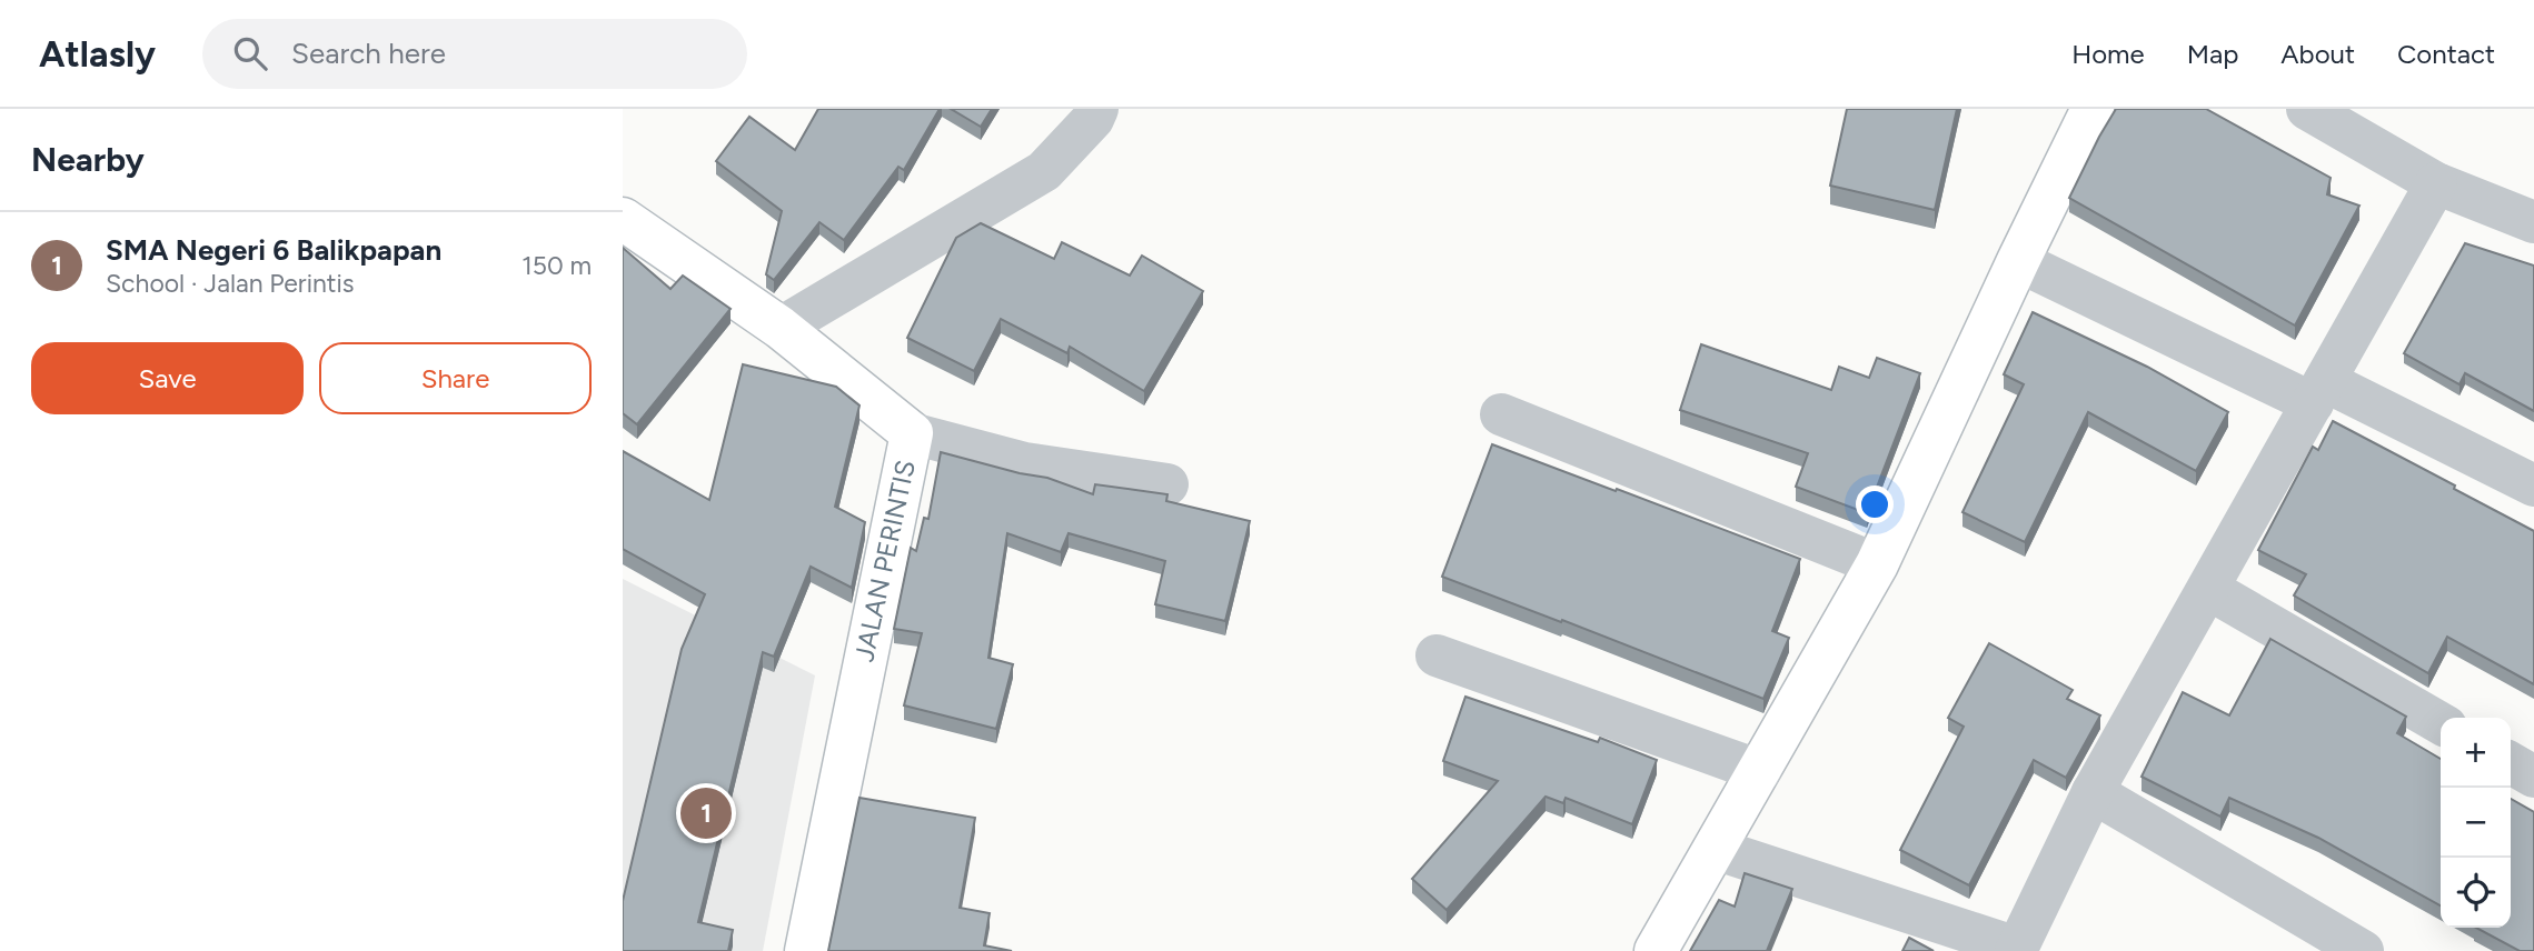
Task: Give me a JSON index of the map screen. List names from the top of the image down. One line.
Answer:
{"streets":{"street":["JALAN PERINTIS"]},"page":{"header":"Atlasly","search":"Search here","nav":["Home","Map","About","Contact"],"heading":"Nearby","list":[{"mark":"1","name":"SMA Negeri 6 Balikpapan","note":"School · Jalan Perintis","value":"150 m"}],"buttons":["Save","Share"],"map_buttons":["+","−"],"pins":"1"}}
